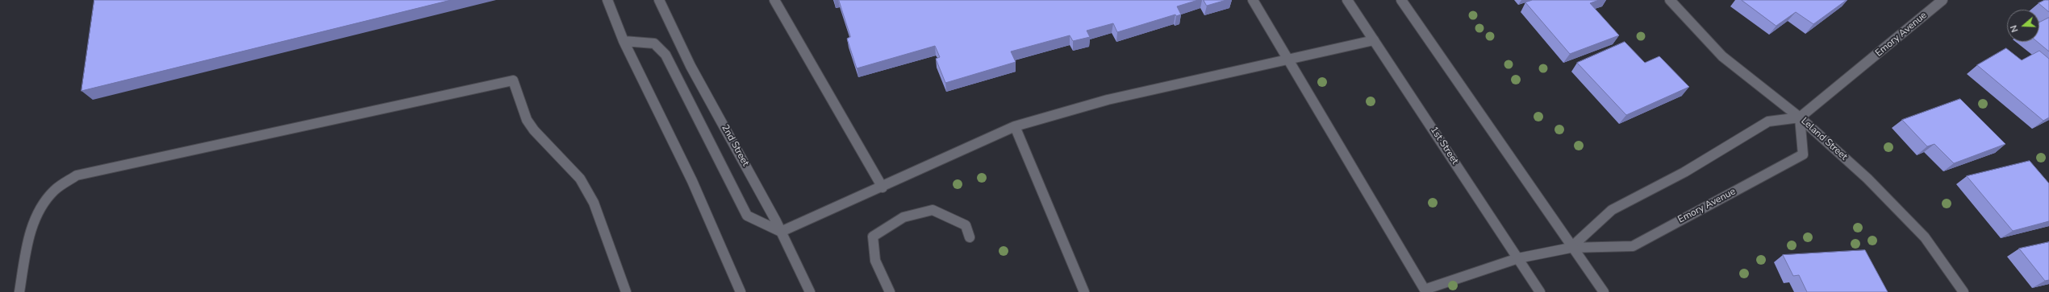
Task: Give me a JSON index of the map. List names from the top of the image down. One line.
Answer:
{"streets":{"street":["Emory Avenue","Leland Street","2nd Street","1st Street"]},"crossings":[["Emory Avenue","Leland Street"],["Emory Avenue","1st Street"]],"north":"left"}
